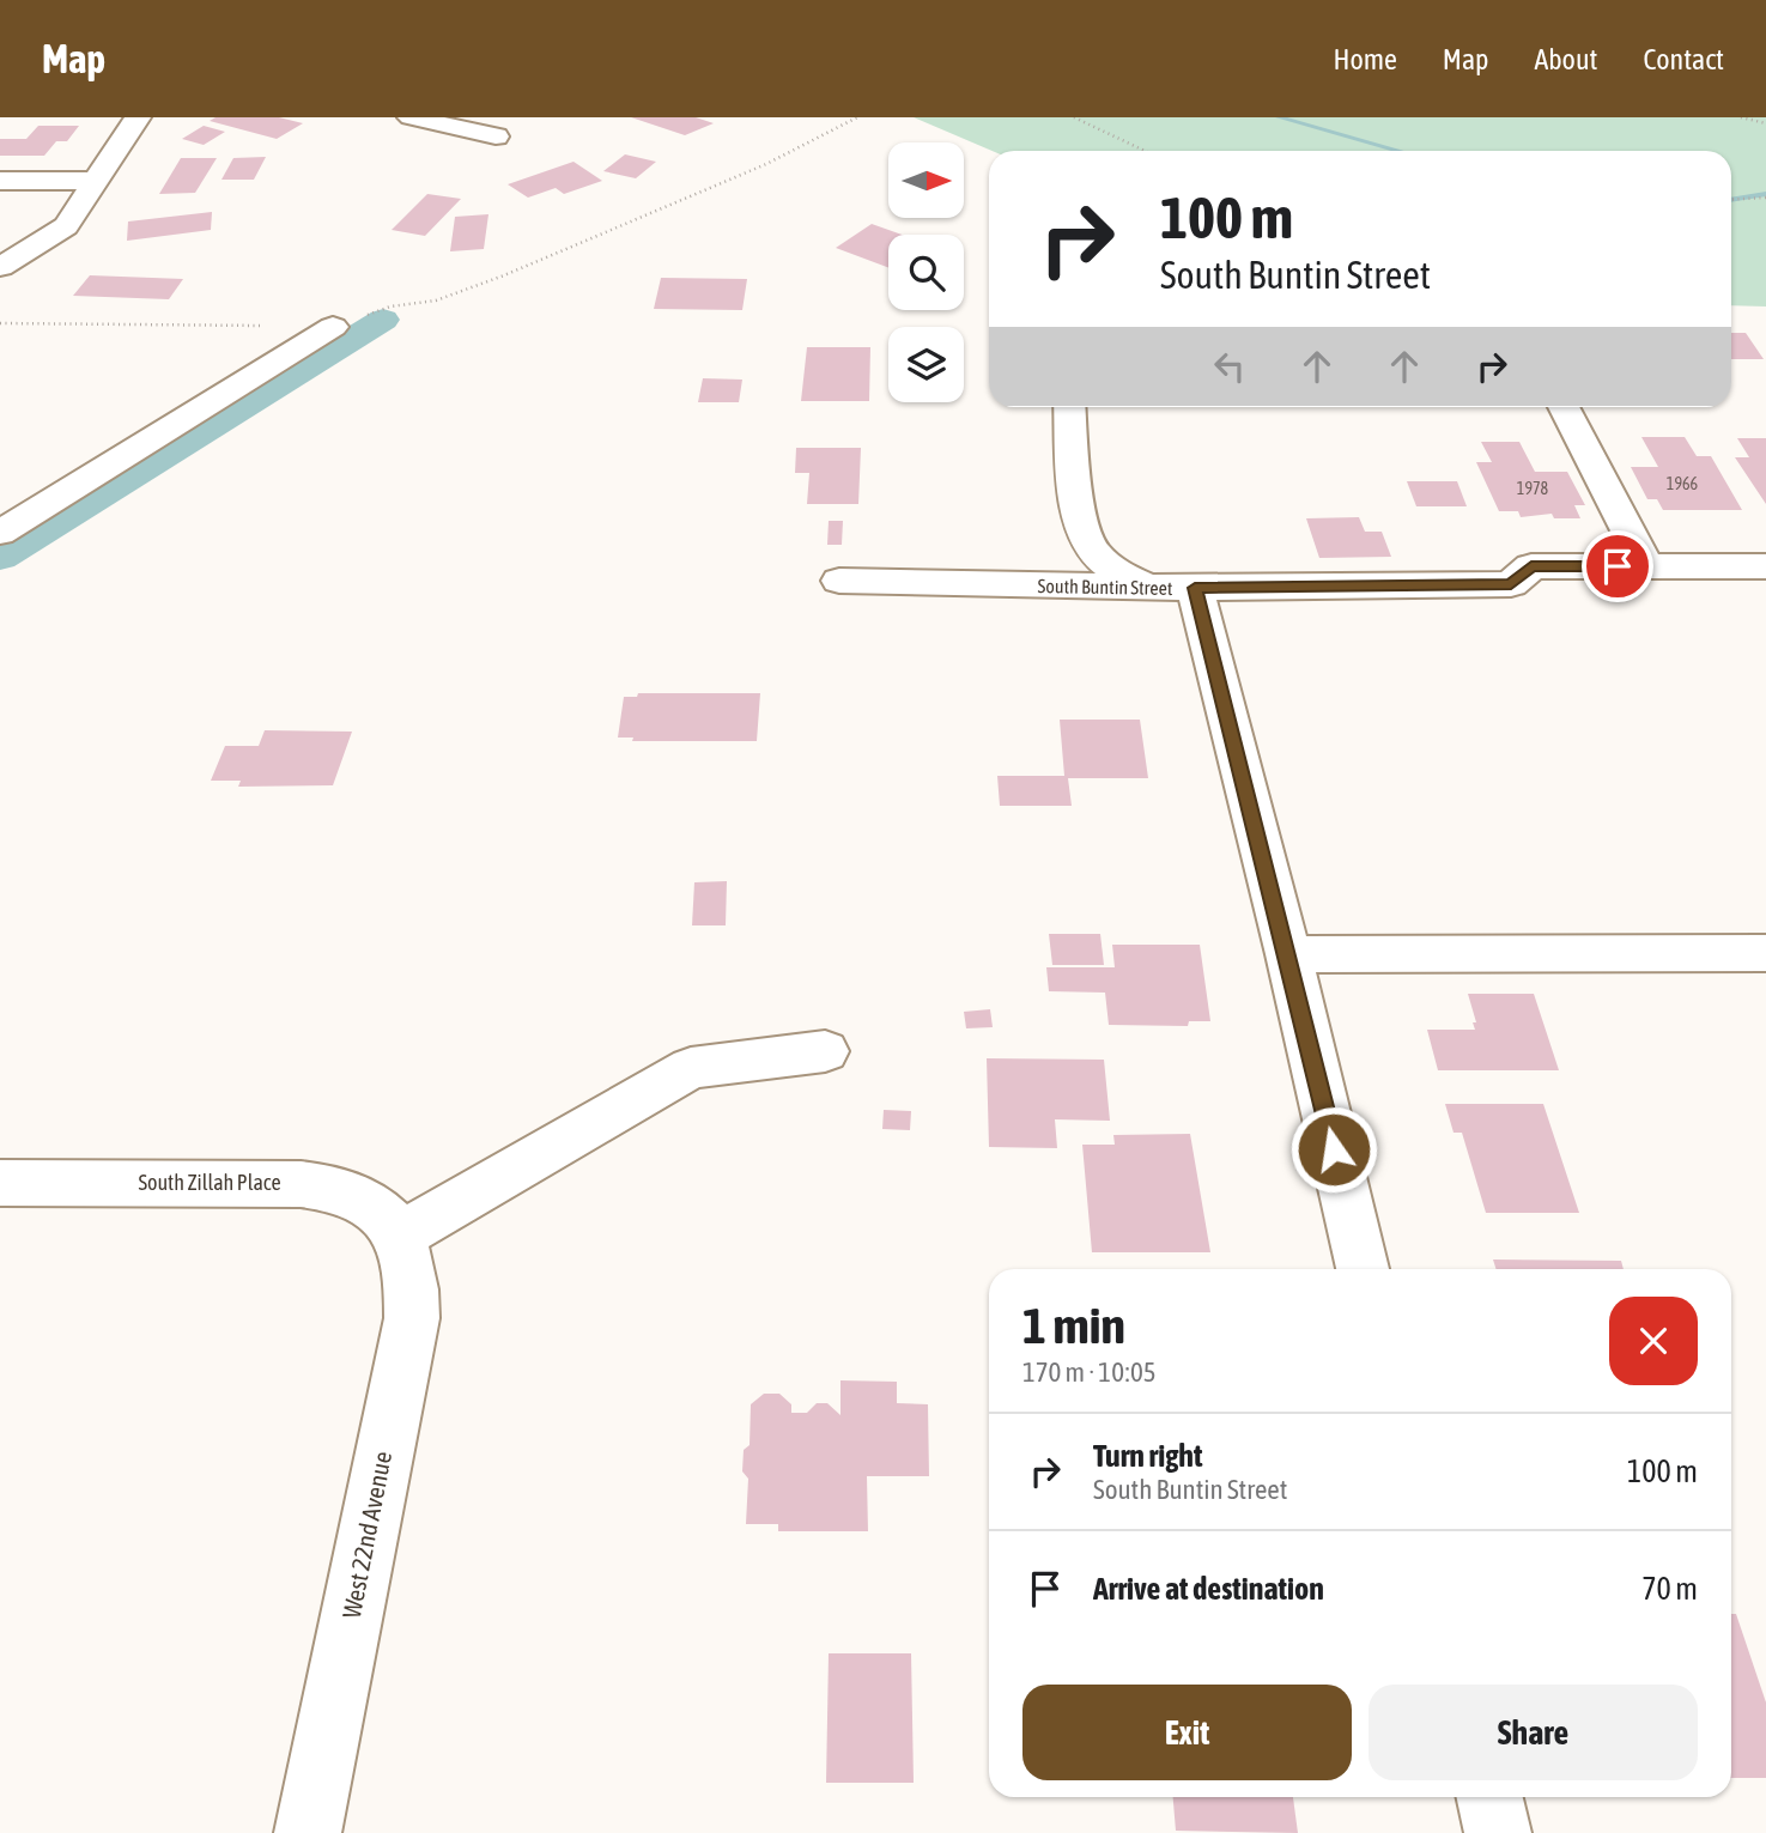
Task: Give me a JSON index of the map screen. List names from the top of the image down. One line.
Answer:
{"streets":{"street":["South Buntin Street","South Zillah Place","West 22nd Avenue"]},"crossings":[["South Zillah Place","West 22nd Avenue"]],"house_numbers":["1966","1978"],"north":"right","page":{"header":"Map","nav":["Home","Map","About","Contact"],"turn":["100 m","South Buntin Street"],"heading":["1 min","170 m · 10:05"],"list":[{"name":"Turn right","note":"South Buntin Street","value":"100 m"},{"name":"Arrive at destination","value":"70 m"}],"buttons":["Exit","Share"]}}
